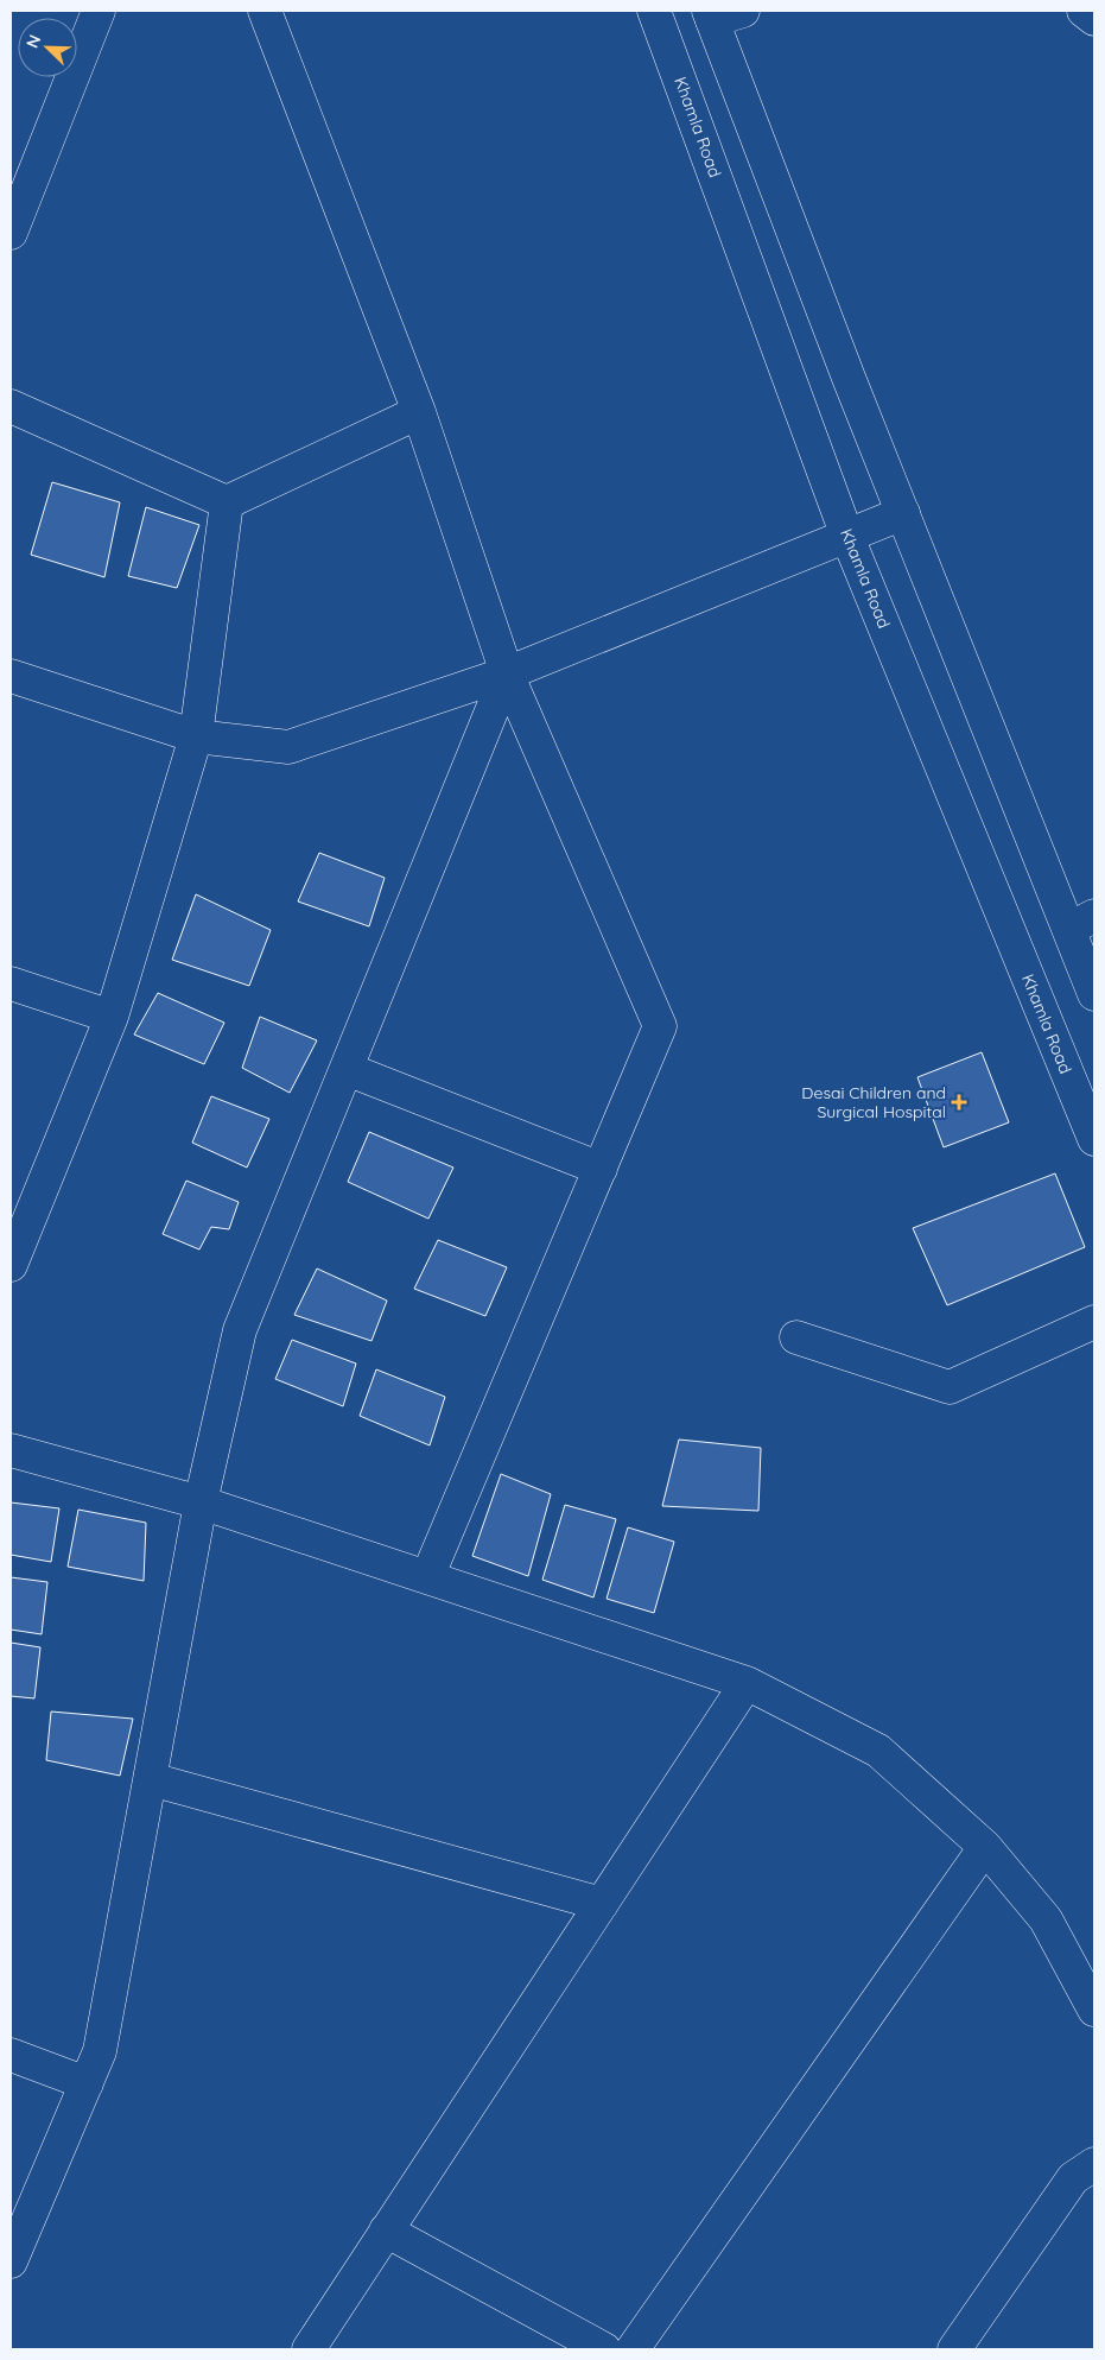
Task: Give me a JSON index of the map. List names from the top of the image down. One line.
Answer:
{"streets":{"street":["Khamla Road"]},"places":{"health":["Desai Children and Surgical Hospital"]},"north":"top left"}
